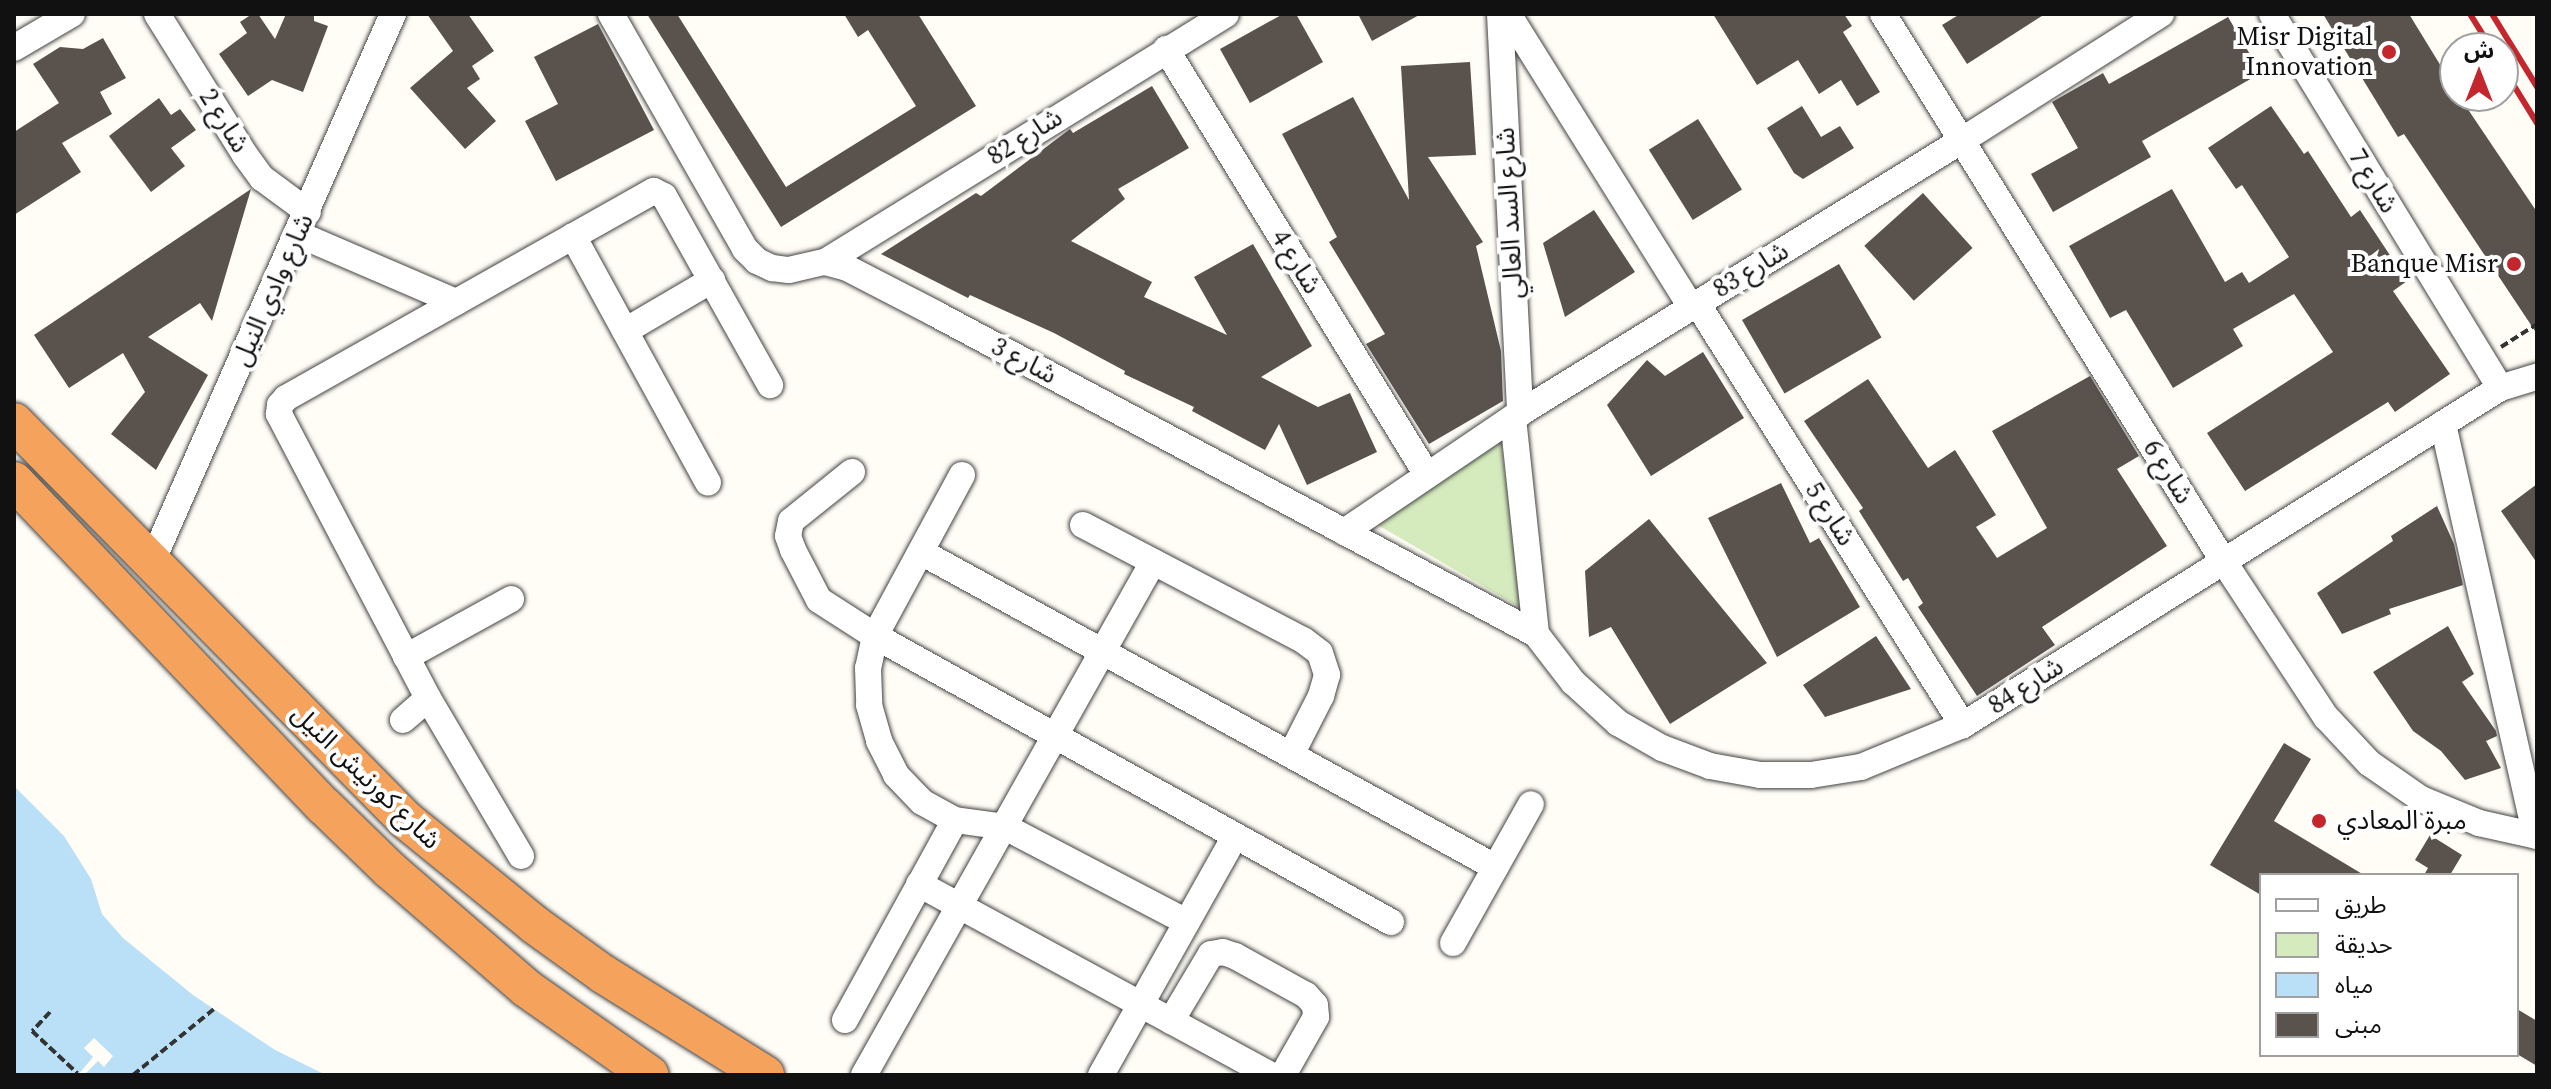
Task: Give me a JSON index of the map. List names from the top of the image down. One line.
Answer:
{"streets":{"highway":["شارع كورنيش النيل"],"street":["شارع 2","شارع 82","شارع 7","شارع السد العالي","شارع 4","شارع 83","شارع وادي النيل","شارع 3","شارع 6","شارع 5","شارع 84"]},"crossings":[["شارع 2","شارع وادي النيل"],["شارع 82","شارع 4"],["شارع 82","شارع 3"],["شارع 7","شارع 84"],["شارع السد العالي","شارع 83"],["شارع السد العالي","شارع 3"],["شارع السد العالي","شارع 84"],["شارع 4","شارع 83"],["شارع 83","شارع 3"],["شارع 83","شارع 6"],["شارع 83","شارع 5"],["شارع وادي النيل","شارع كورنيش النيل"],["شارع 3","شارع 84"],["شارع 6","شارع 84"],["شارع 5","شارع 84"]],"places":["Misr Digital Innovation","Banque Misr","مبرة المعادي"],"legend":["طريق","حديقة","مياه","مبنى"],"north":"top"}
